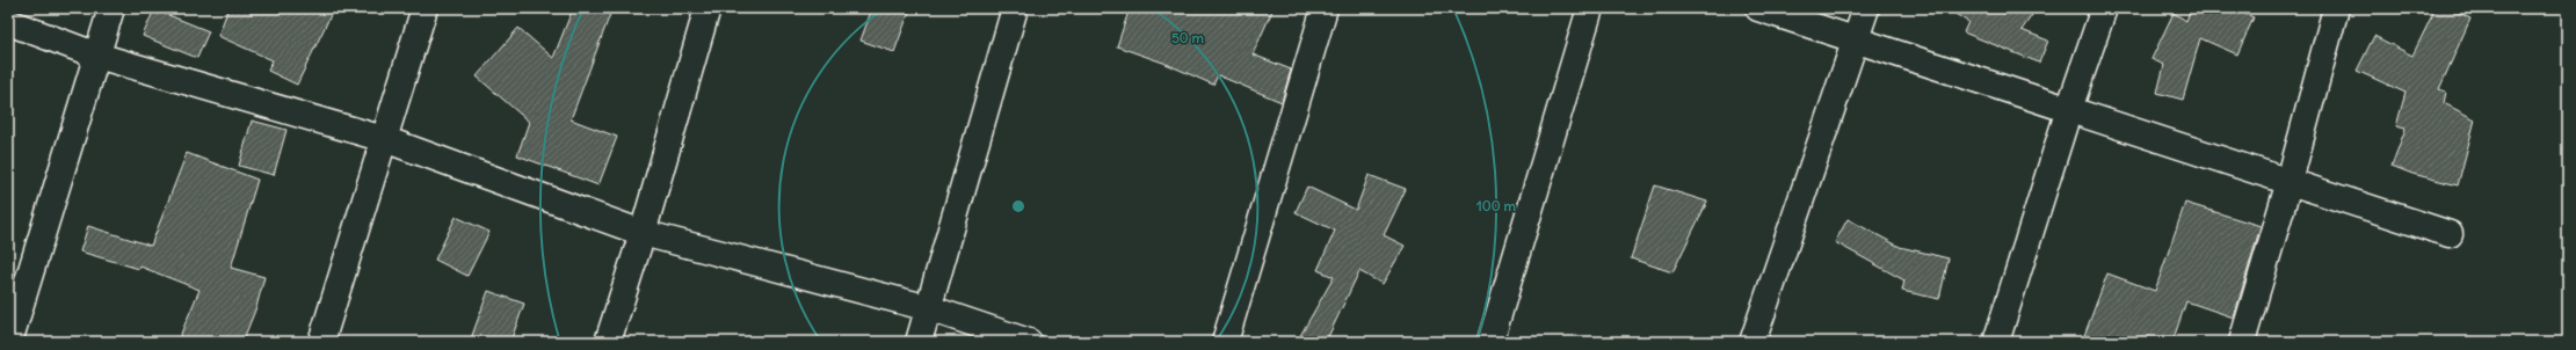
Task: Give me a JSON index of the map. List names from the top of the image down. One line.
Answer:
{"rings":["50 m","100 m"]}
